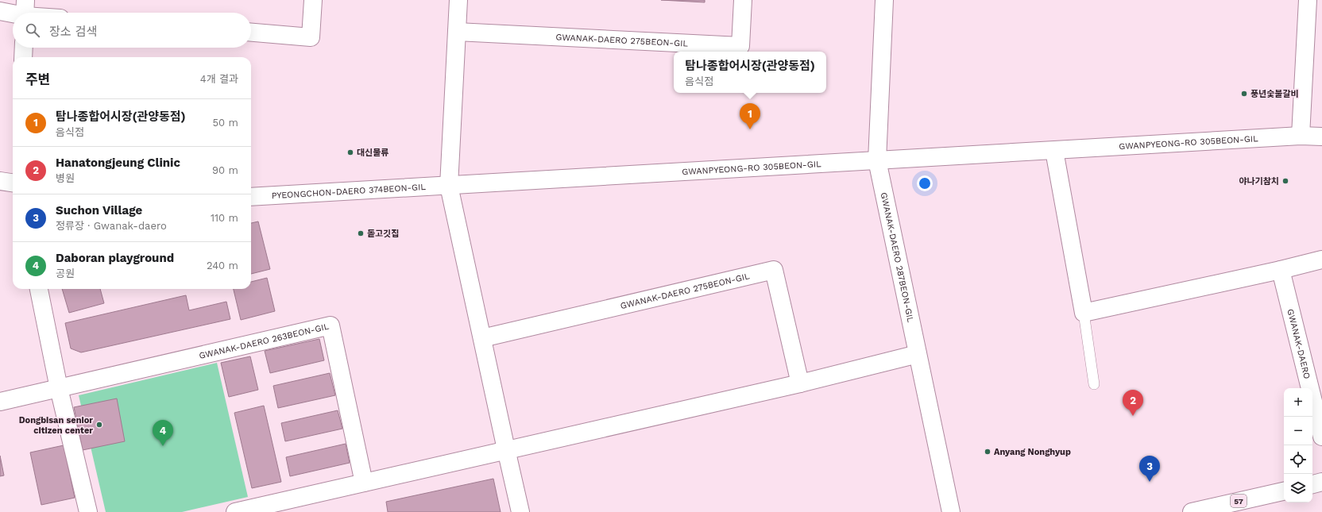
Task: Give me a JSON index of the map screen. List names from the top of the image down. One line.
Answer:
{"streets":{"street":["GWANAK-DAERO 275BEON-GIL","GWANPYEONG-RO 305BEON-GIL","PYEONGCHON-DAERO 374BEON-GIL","GWANAK-DAERO 287BEON-GIL","GWANAK-DAERO 263BEON-GIL","GWANAK-DAERO","57"]},"crossings":[["GWANPYEONG-RO 305BEON-GIL","PYEONGCHON-DAERO 374BEON-GIL"],["GWANPYEONG-RO 305BEON-GIL","GWANAK-DAERO 287BEON-GIL"]],"places":["풍년숯불갈비","대신물류","야나기참치","돝고깃집","Dongbisan senior citizen center","Anyang Nonghyup"],"page":{"search":"장소 검색","popup":["탐나종합어시장(관양동점)","음식점"],"heading":["주변","4개 결과"],"list":[{"mark":"1","name":"탐나종합어시장(관양동점)","note":"음식점","value":"50 m"},{"mark":"2","name":"Hanatongjeung Clinic","note":"병원","value":"90 m"},{"mark":"3","name":"Suchon Village","note":"정류장 · Gwanak-daero","value":"110 m"},{"mark":"4","name":"Daboran playground","note":"공원","value":"240 m"}],"pins":["1","2","4","3"],"map_buttons":["+","−"]}}
